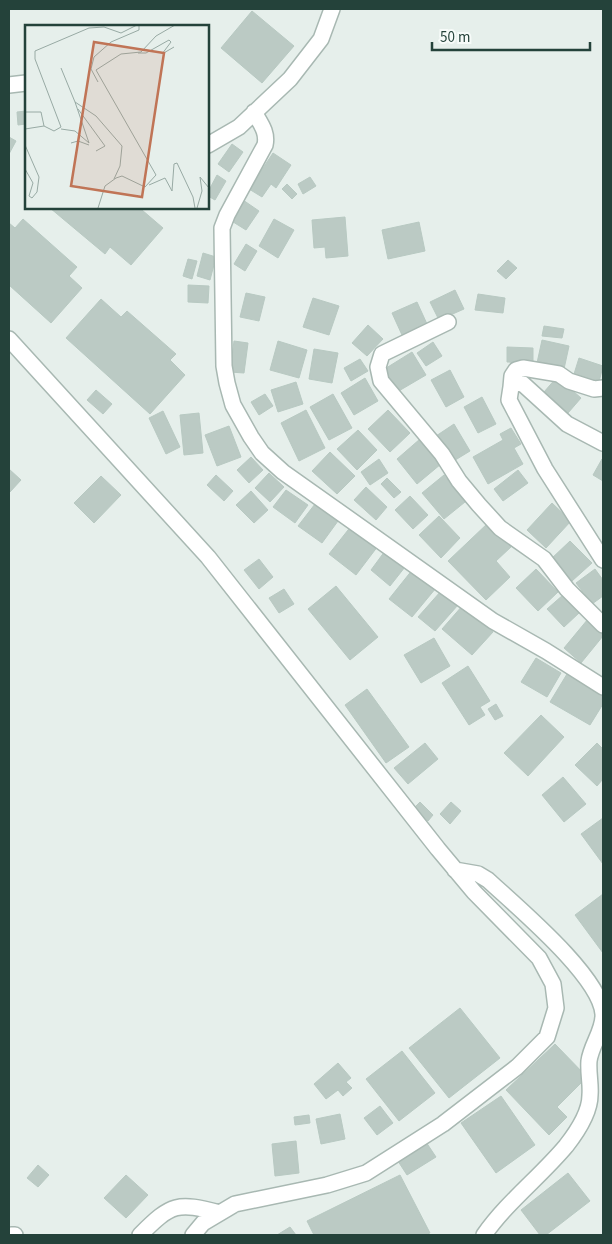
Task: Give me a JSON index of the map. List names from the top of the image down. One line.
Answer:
{"scale_bar":"50 m"}
